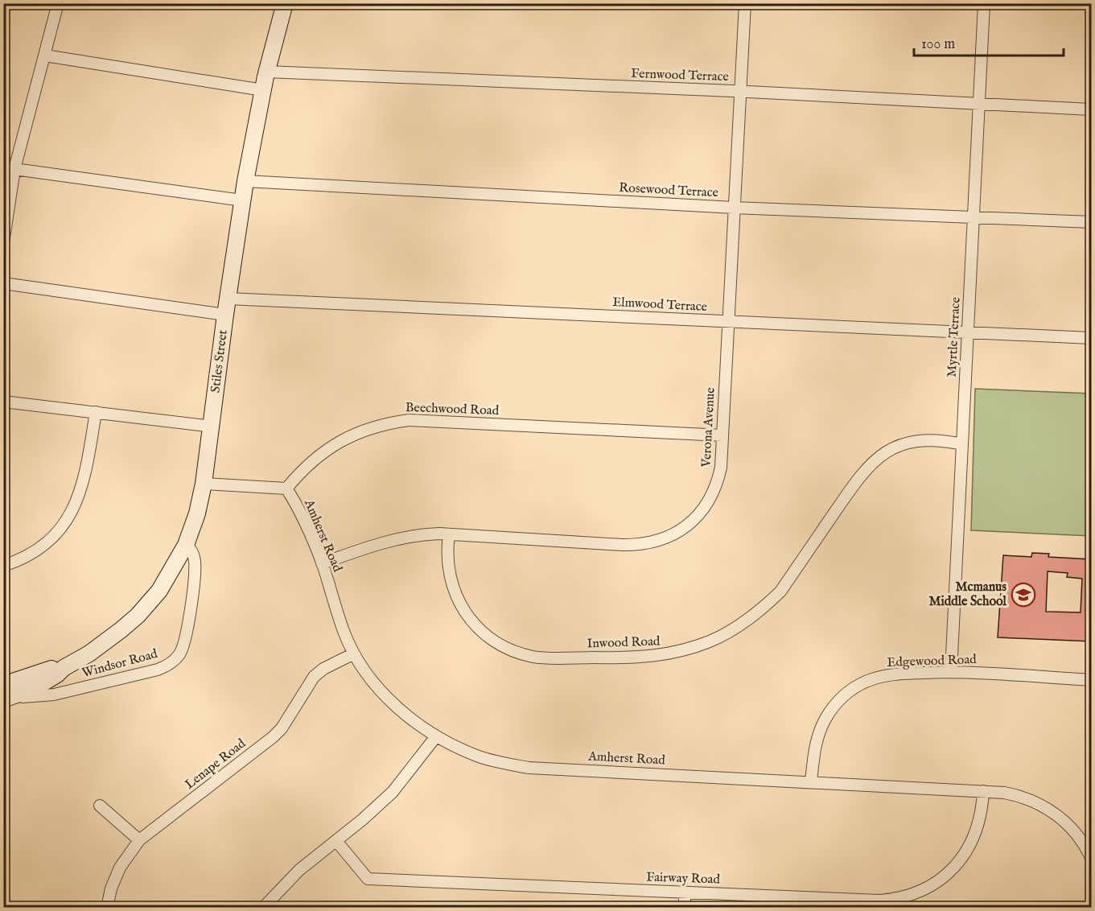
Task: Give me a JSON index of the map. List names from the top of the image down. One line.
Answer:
{"streets":{"main road":["Stiles Street"],"street":["Fernwood Terrace","Rosewood Terrace","Elmwood Terrace","Myrtle Terrace","Beechwood Road","Verona Avenue","Amherst Road","Inwood Road","Edgewood Road","Windsor Road","Lenape Road","Fairway Road"]},"crossings":[["Fernwood Terrace","Myrtle Terrace"],["Fernwood Terrace","Stiles Street"],["Fernwood Terrace","Verona Avenue"],["Rosewood Terrace","Myrtle Terrace"],["Rosewood Terrace","Stiles Street"],["Rosewood Terrace","Verona Avenue"],["Elmwood Terrace","Myrtle Terrace"],["Elmwood Terrace","Stiles Street"],["Elmwood Terrace","Verona Avenue"],["Myrtle Terrace","Inwood Road"],["Myrtle Terrace","Edgewood Road"],["Stiles Street","Windsor Road"],["Beechwood Road","Verona Avenue"],["Beechwood Road","Amherst Road"],["Verona Avenue","Amherst Road"],["Verona Avenue","Inwood Road"],["Amherst Road","Edgewood Road"],["Amherst Road","Lenape Road"],["Amherst Road","Fairway Road"]],"places":{"school or university":["Mcmanus Middle School"]},"scale_bar":"100 m"}
